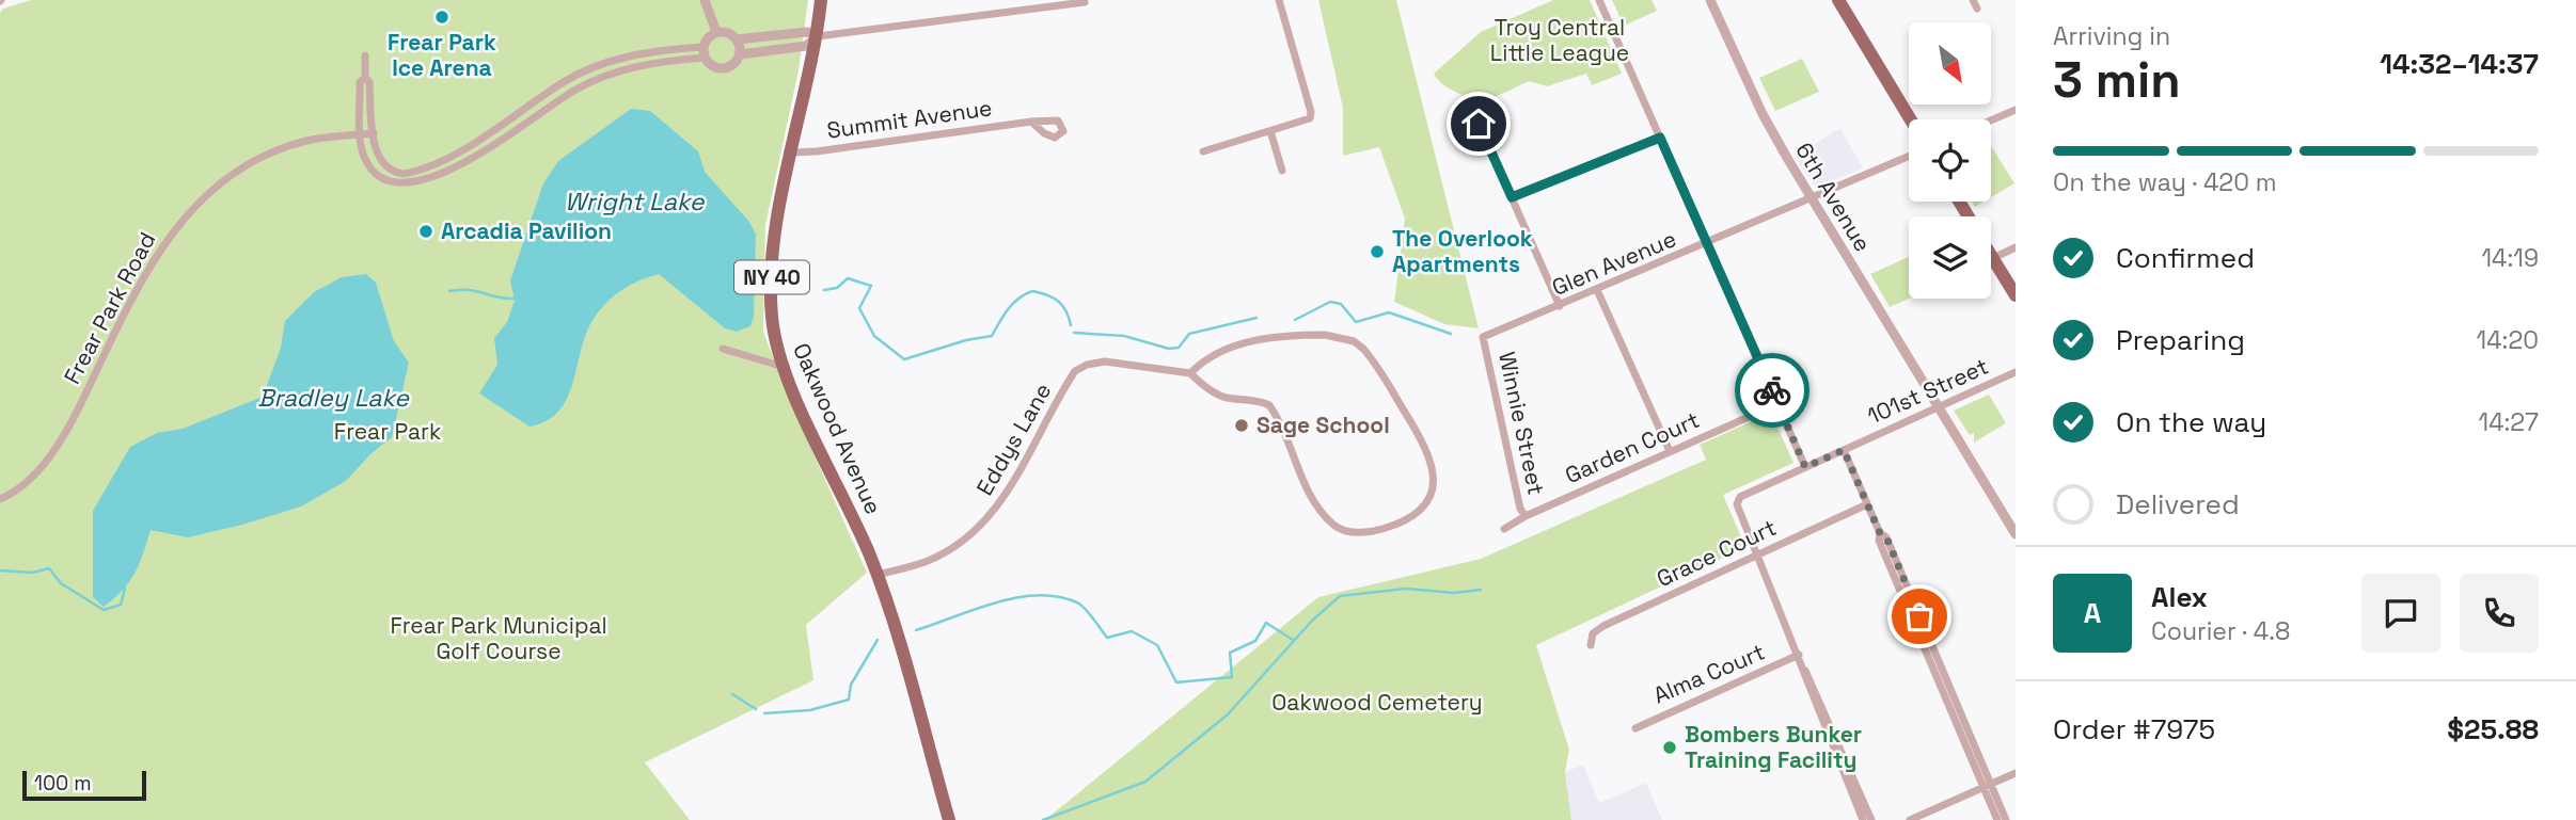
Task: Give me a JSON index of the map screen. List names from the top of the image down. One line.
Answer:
{"streets":{"main road":["NY 40","Oakwood Avenue"],"street":["Summit Avenue","6th Avenue","Glen Avenue","Frear Park Road","101st Street","Winnie Street","Eddys Lane","Garden Court","Grace Court","Alma Court"]},"crossings":[["Summit Avenue","Oakwood Avenue"],["6th Avenue","Glen Avenue"],["6th Avenue","101st Street"],["Glen Avenue","Winnie Street"],["101st Street","Grace Court"],["Winnie Street","Garden Court"],["Oakwood Avenue","Eddys Lane"]],"water":["Wright Lake","Bradley Lake"],"parks":["Troy Central Little League","Frear Park","Frear Park Municipal Golf Course","Oakwood Cemetery"],"places":["Frear Park Ice Arena","Arcadia Pavilion","The Overlook Apartments","Sage School","Bombers Bunker Training Facility"],"scale_bar":"100 m","north":"bottom right","page":{"heading":["3 min","Arriving in","14:32–14:37"],"panel":["Alex","Courier · 4.8","Order #7975","$25.88"],"bar":"On the way · 420 m","list":[["Confirmed","14:19"],["Preparing","14:20"],["On the way","14:27"],"Delivered"],"round":"A","scale":"100 m"}}
